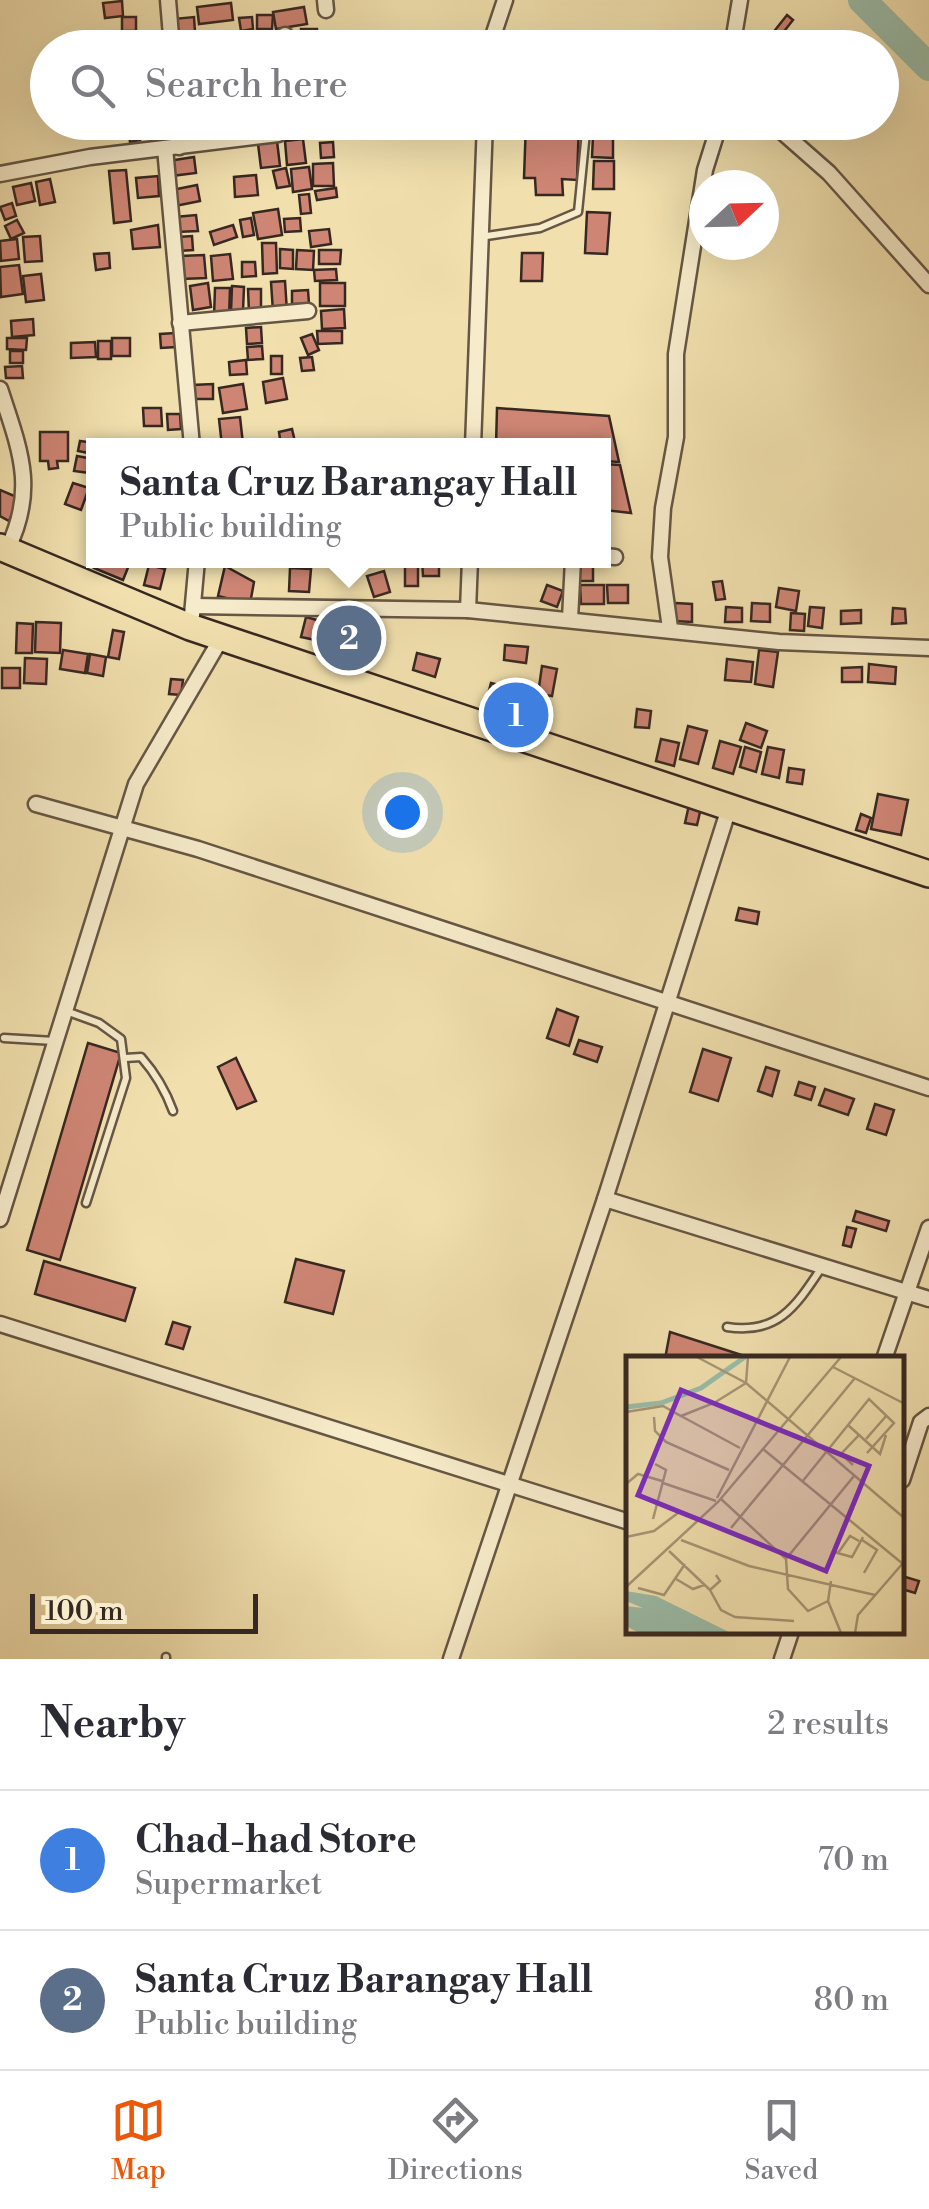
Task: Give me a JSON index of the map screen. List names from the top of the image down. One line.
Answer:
{"scale_bar":"100 m","north":"right","page":{"search":"Search here","popup":["Santa Cruz Barangay Hall","Public building"],"pins":["2","1"],"scale":"100 m","heading":["Nearby","2 results"],"list":[{"mark":"1","name":"Chad-had Store","note":"Supermarket","value":"70 m"},{"mark":"2","name":"Santa Cruz Barangay Hall","note":"Public building","value":"80 m"}],"nav":["Map","Directions","Saved"]}}
